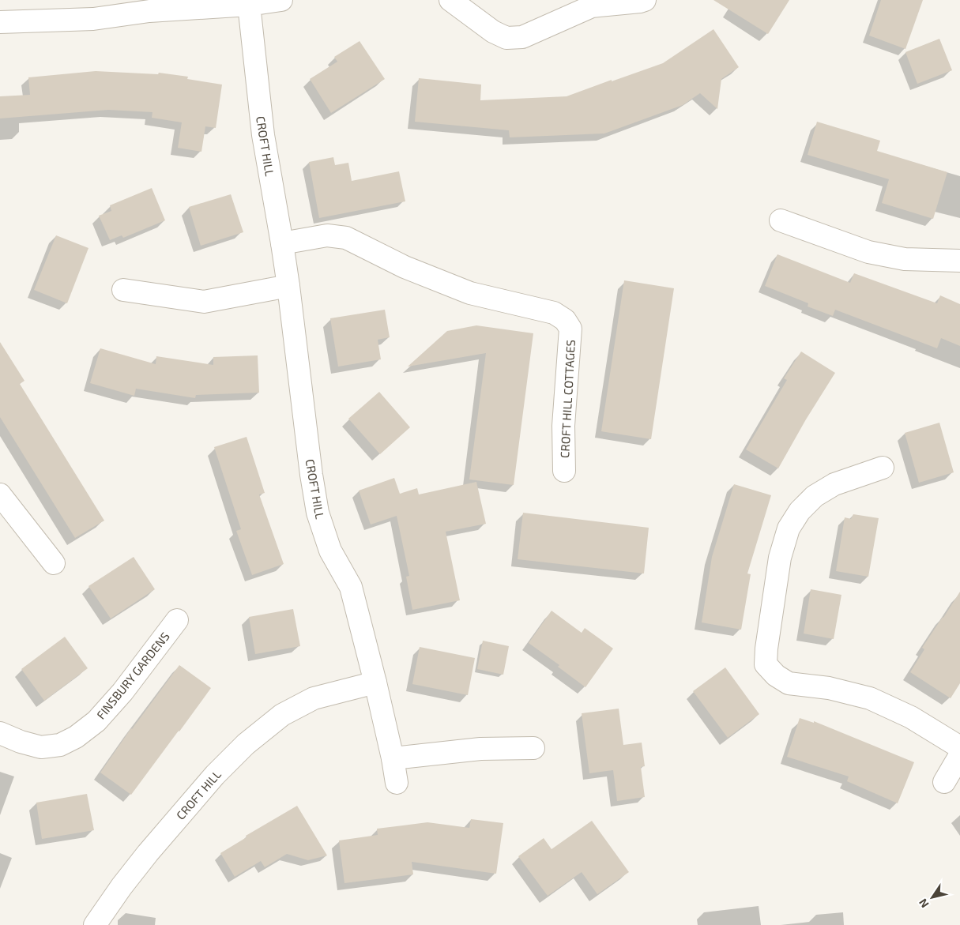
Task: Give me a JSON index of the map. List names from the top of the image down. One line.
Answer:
{"streets":{"street":["CROFT HILL","CROFT HILL COTTAGES","FINSBURY GARDENS"]},"crossings":[["CROFT HILL","CROFT HILL COTTAGES"]],"north":"bottom left"}
